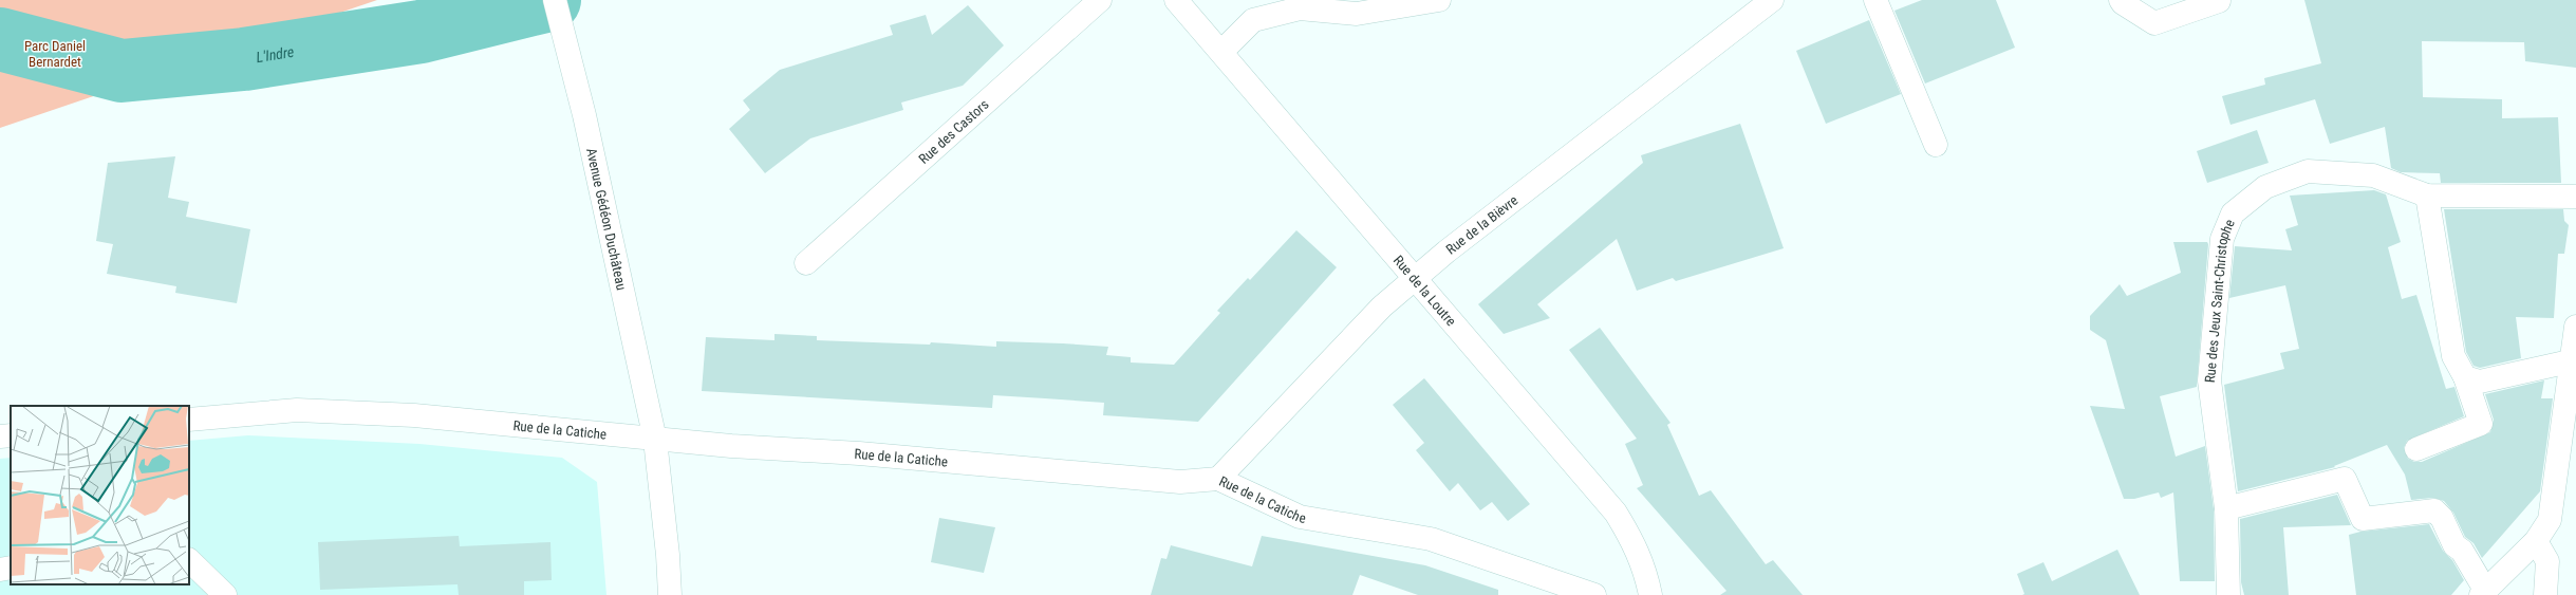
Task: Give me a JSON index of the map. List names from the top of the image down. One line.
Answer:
{"streets":{"street":["Rue des Castors","Avenue Gédéon Duchâteau","Rue de la Bièvre","Rue de la Loutre","Rue des Jeux Saint-Christophe","Rue de la Catiche"]},"crossings":[["Avenue Gédéon Duchâteau","Rue de la Catiche"],["Rue de la Bièvre","Rue de la Loutre"],["Rue de la Bièvre","Rue de la Catiche"]],"water":["L'Indre"],"parks":["Parc Daniel Bernardet"]}
